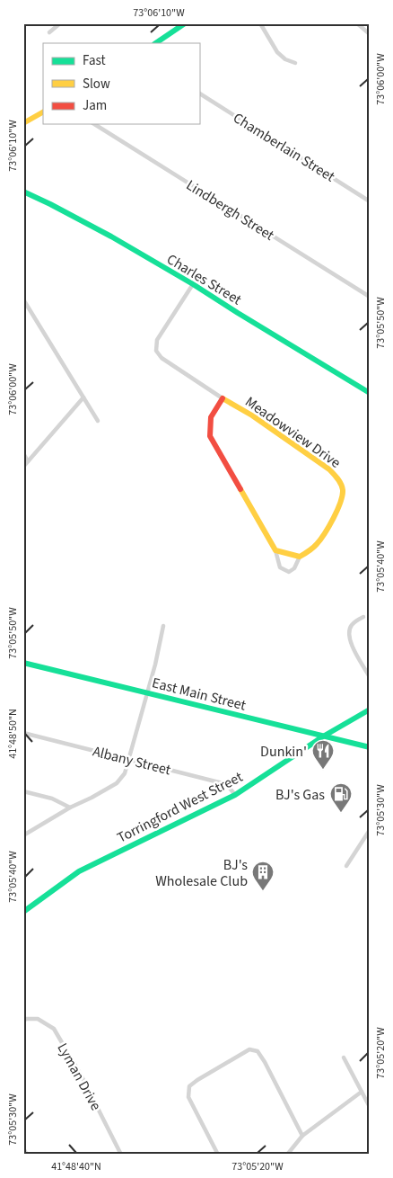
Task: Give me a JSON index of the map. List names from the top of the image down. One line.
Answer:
{"streets":{"main road":["Charles Street","Meadowview Drive","East Main Street","Torringford West Street"],"street":["Chamberlain Street","Lindbergh Street","Albany Street","Lyman Drive"]},"crossings":[["Charles Street","Meadowview Drive"],["East Main Street","Torringford West Street"],["Albany Street","Torringford West Street"]],"places":{"restaurant":["Dunkin'"],"fuel station":["BJ's Gas"],"building":["BJ's Wholesale Club"]},"legend":["Fast","Slow","Jam"],"coordinates":["73°06'10\"W","73°06'00\"W","73°05'50\"W","73°05'40\"W","41°48'50\"N","73°05'30\"W","73°05'20\"W","41°48'40\"N"]}
